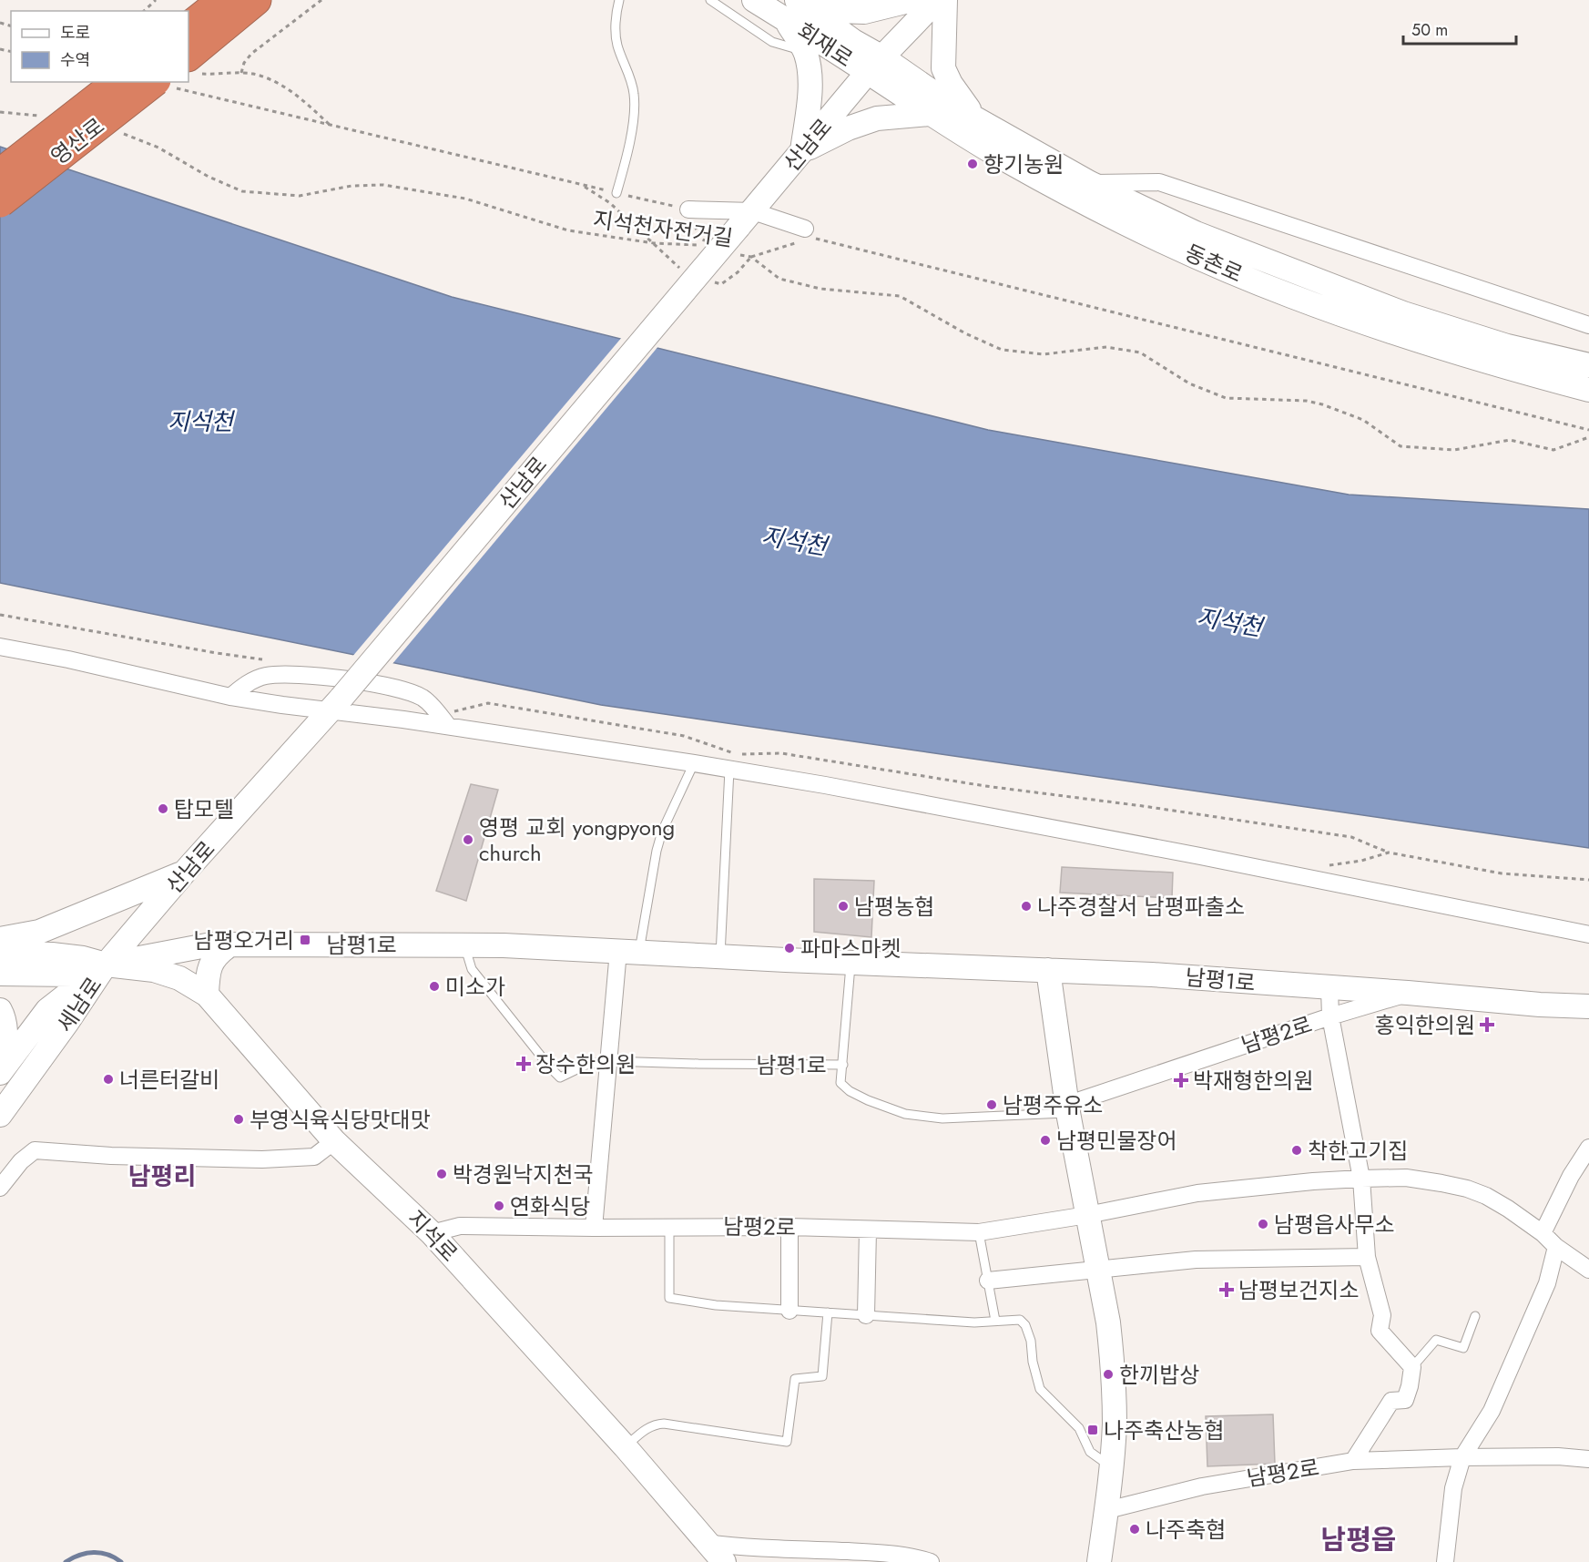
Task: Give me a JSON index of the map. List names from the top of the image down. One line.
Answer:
{"streets":{"highway":["영산로"],"main road":["회재로","산남로","동촌로","남평1로","세남로","지석로"],"street":["남평2로"],"path":["지석천자전거길"]},"crossings":[["회재로","산남로"],["회재로","동촌로"],["산남로","동촌로"],["산남로","남평1로"],["산남로","세남로"],["산남로","지석로"],["남평1로","세남로"],["남평1로","남평2로"],["남평1로","지석로"],["세남로","지석로"],["남평2로","지석로"]],"districts":["남평리","남평읍"],"water":["지석천"],"places":{"other":["향기농원","탑모텔","영평 교회 yongpyong church","남평농협","나주경찰서 남평파출소","파마스마켓","미소가","너른터갈비","남평주유소","부영식육식당맛대맛","남평민물장어","착한고기집","박경원낙지천국","연화식당","남평읍사무소","한끼밥상","나주축협"],"transit":["남평오거리","나주축산농협"],"health":["홍익한의원","장수한의원","박재형한의원","남평보건지소"]},"legend":["도로","수역"],"scale_bar":"50 m"}
